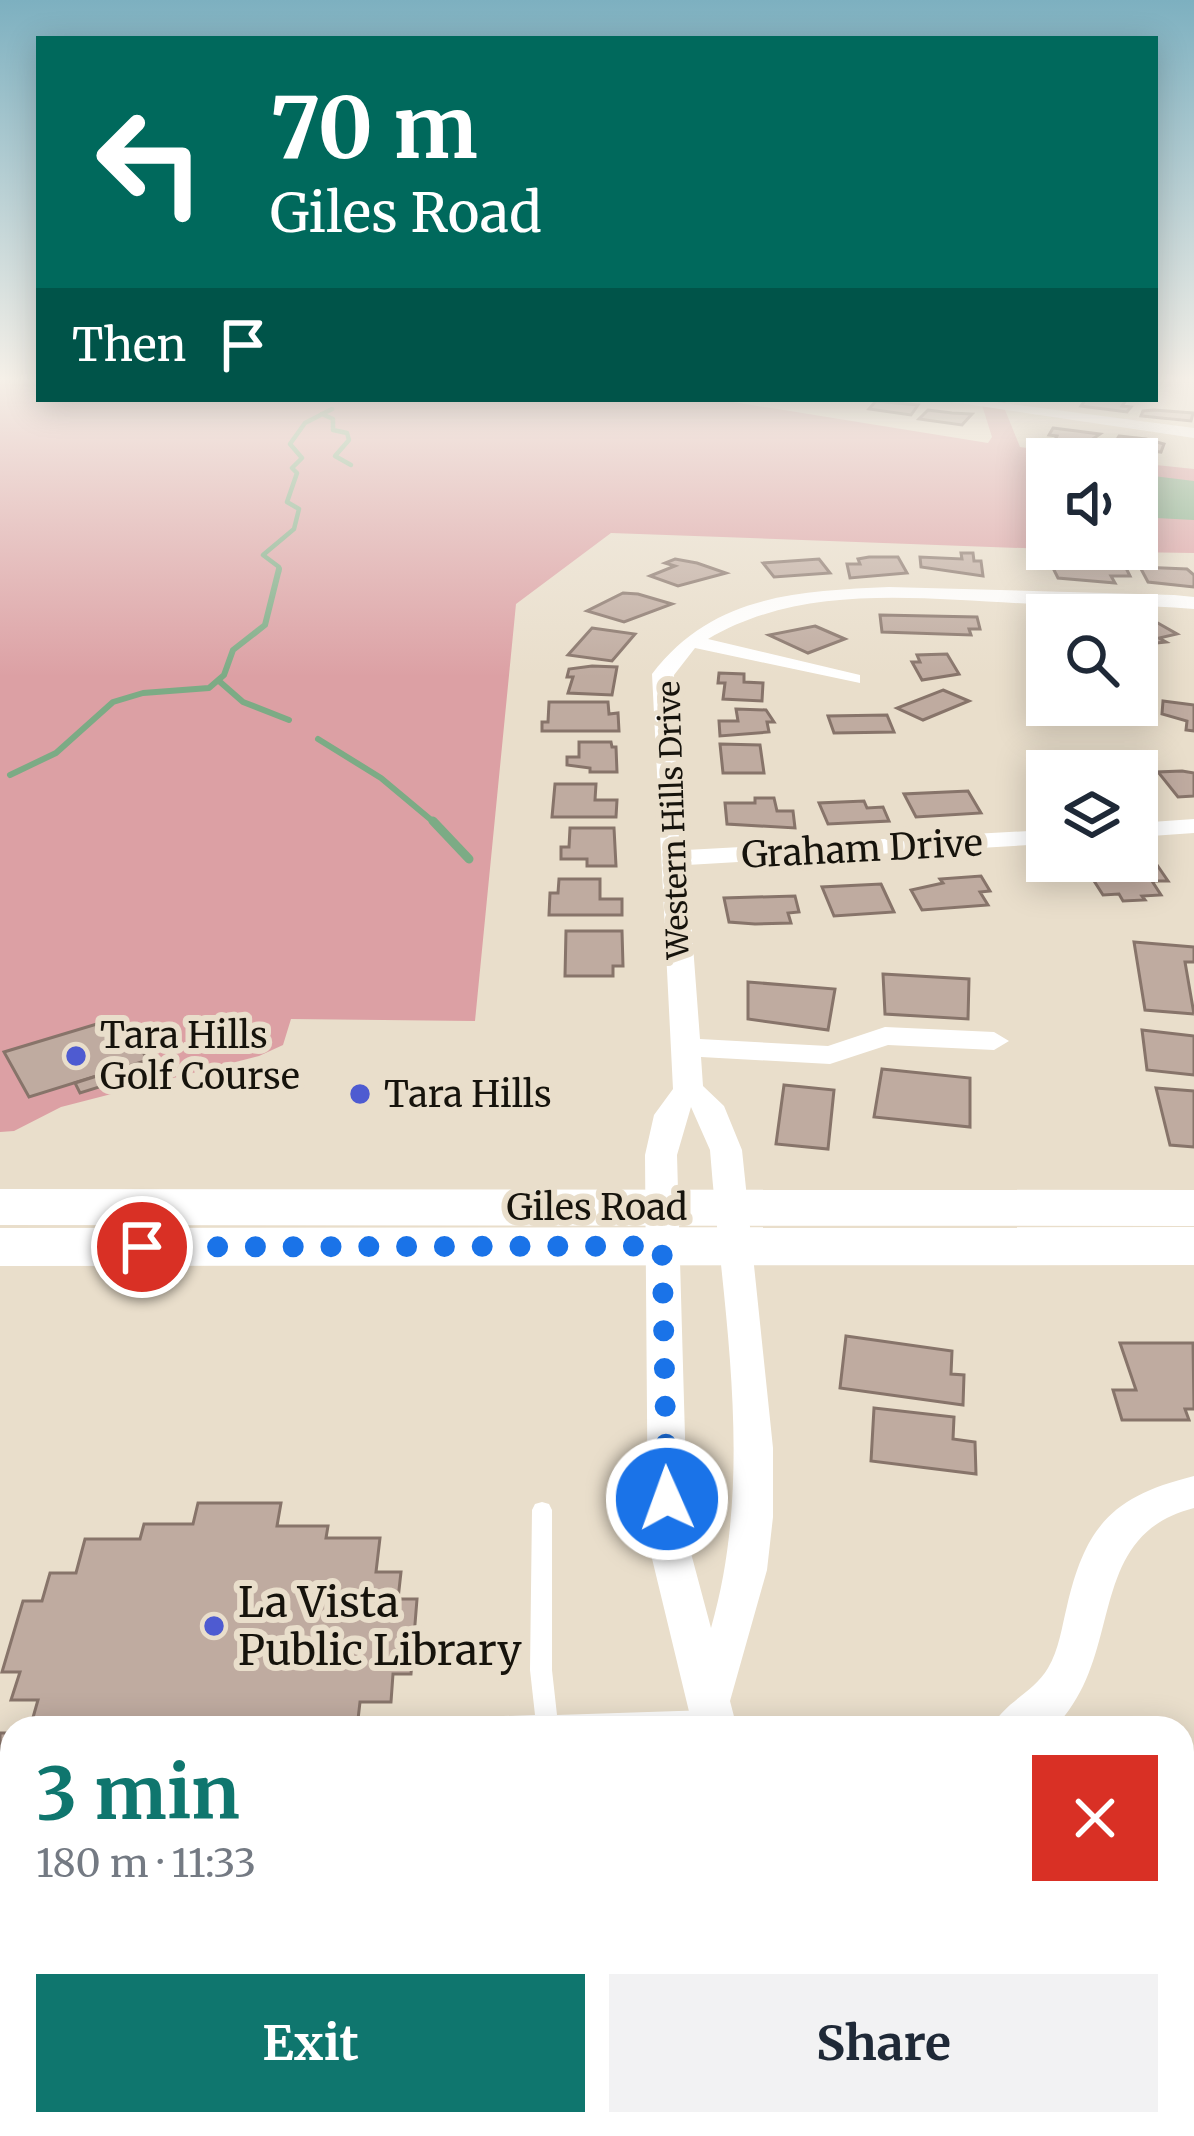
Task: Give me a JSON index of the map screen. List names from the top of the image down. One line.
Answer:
{"streets":{"main road":["Giles Road"],"street":["Western Hills Drive","Graham Drive"]},"crossings":[["Western Hills Drive","Graham Drive"],["Western Hills Drive","Giles Road"]],"places":["Tara Hills Golf Course","Tara Hills","La Vista Public Library"],"page":{"turn":["70 m","Giles Road"],"then":"Then","heading":["3 min","180 m · 11:33"],"buttons":["Exit","Share"]}}
